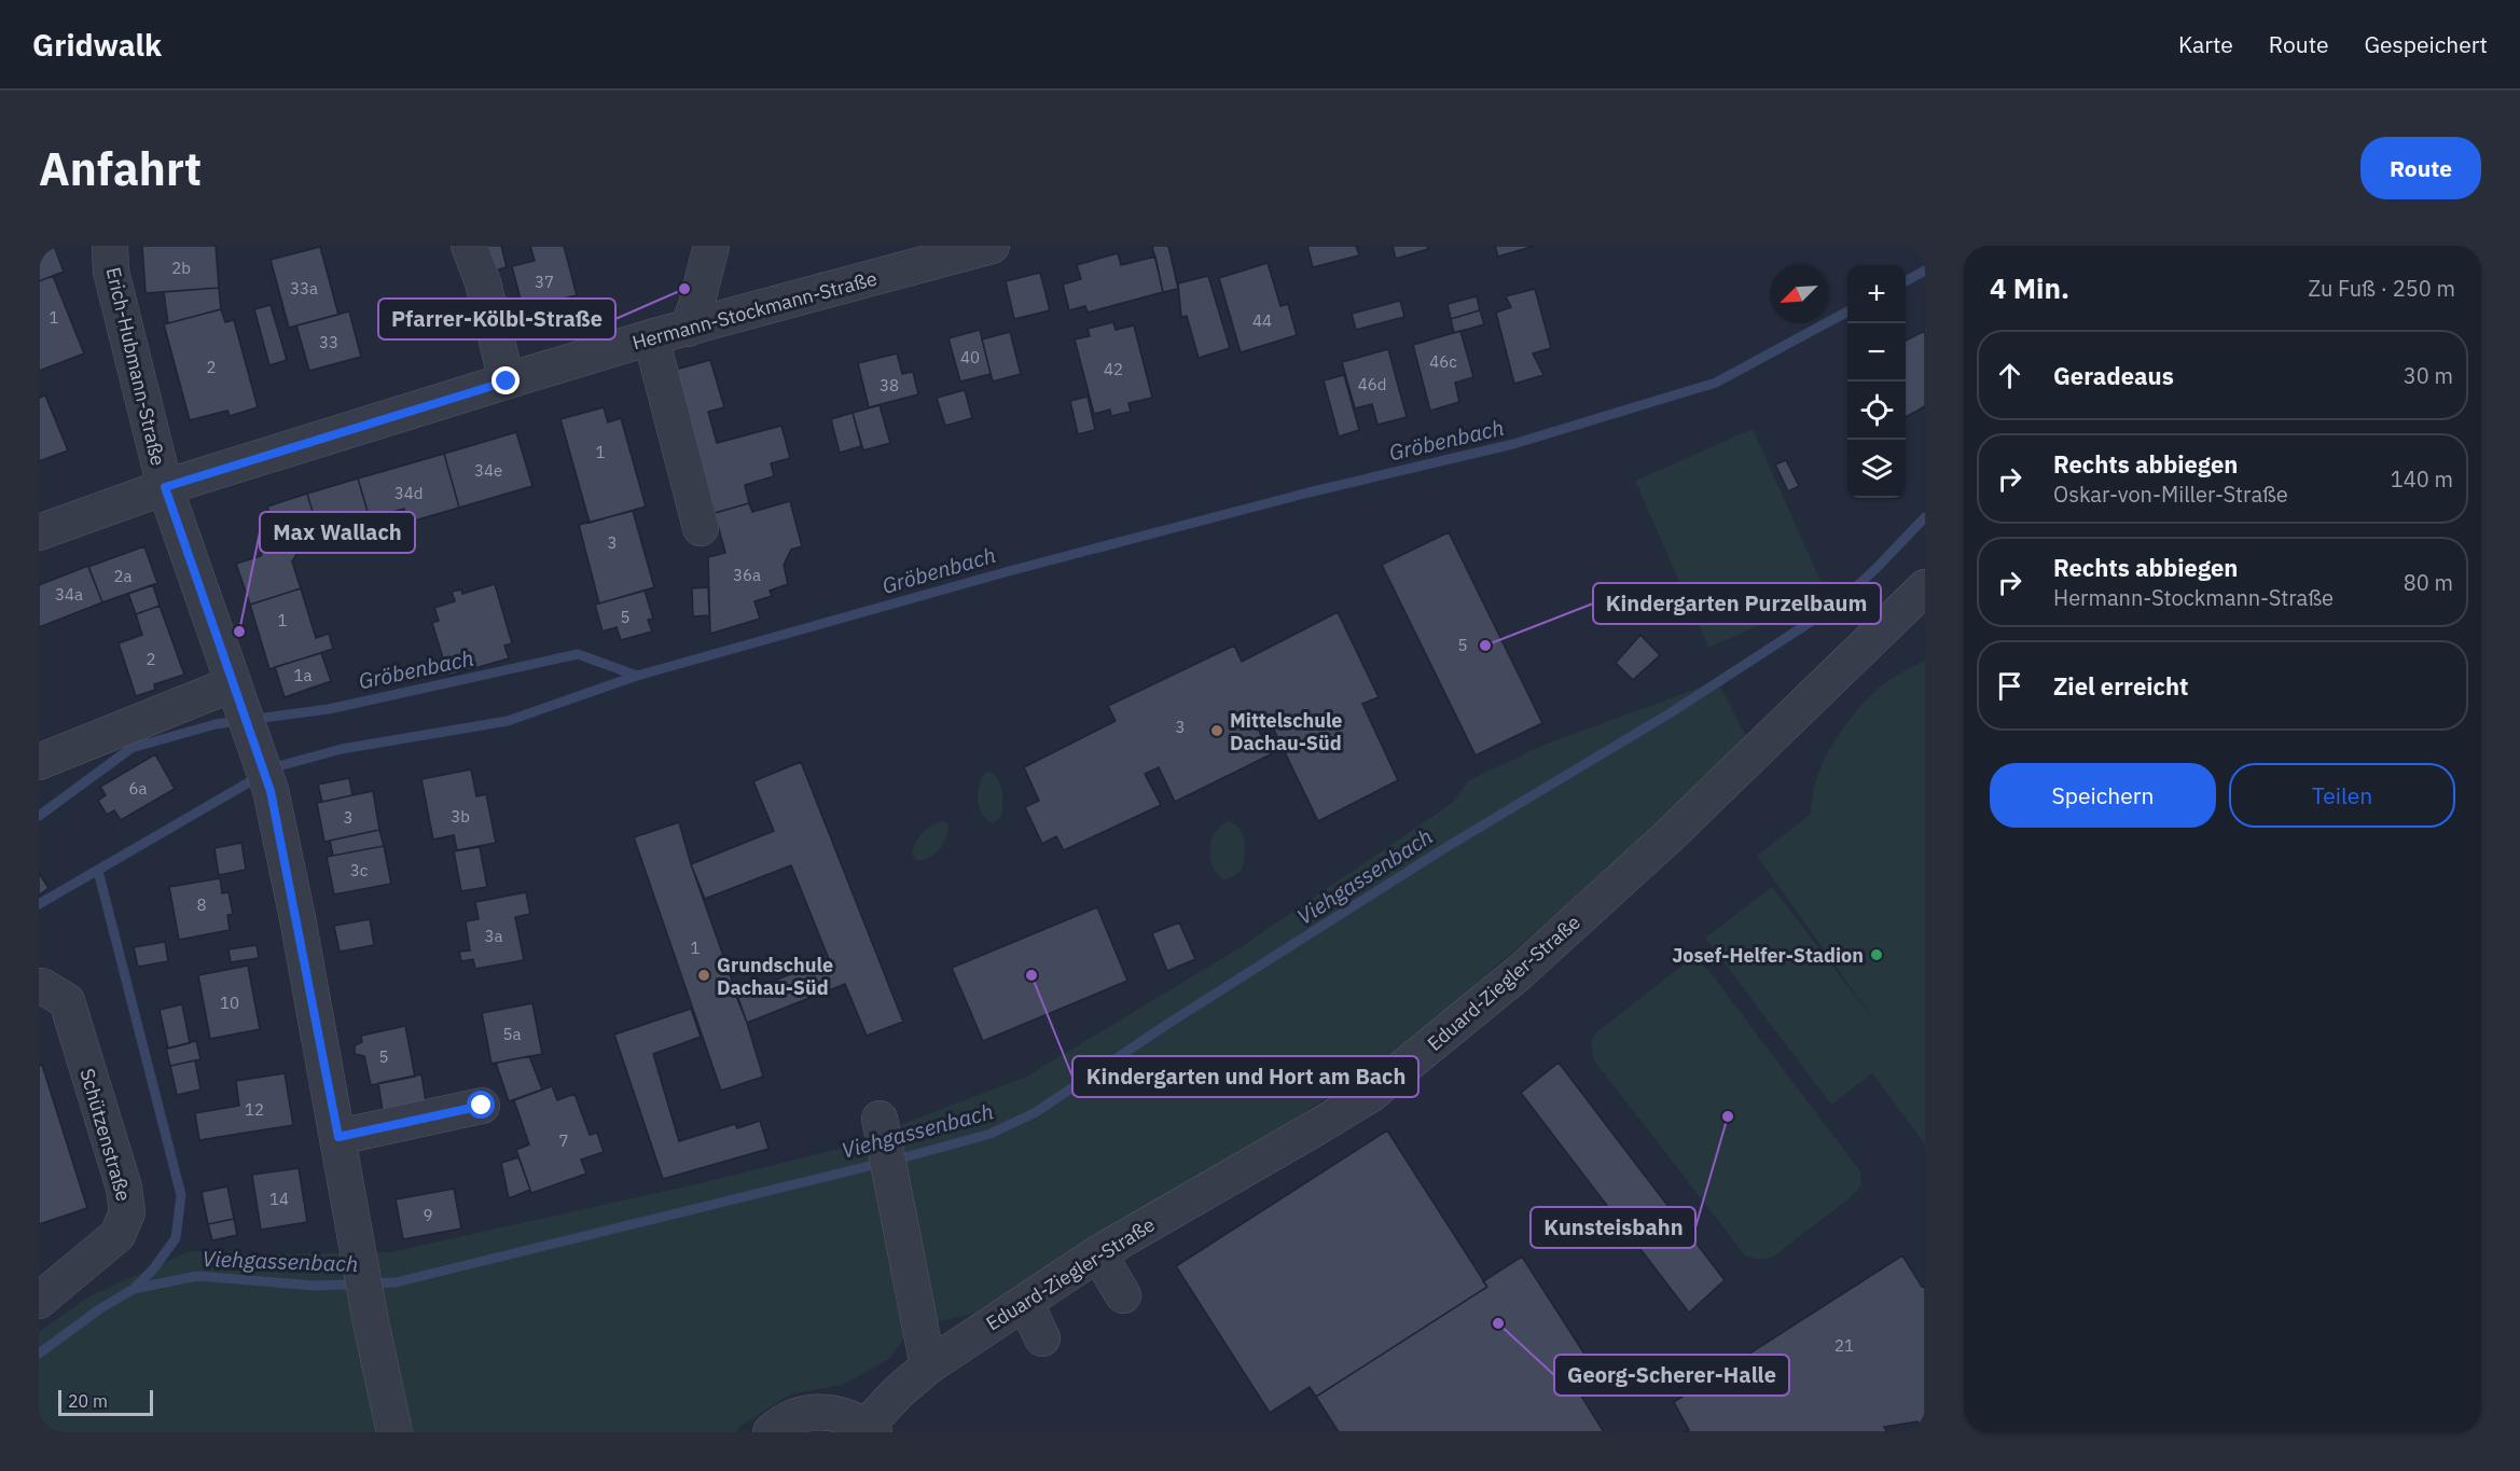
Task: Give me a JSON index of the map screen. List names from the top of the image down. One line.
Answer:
{"streets":{"street":["Hermann-Stockmann-Straße","Erich-Hubmann-Straße","Eduard-Ziegler-Straße","Schützenstraße"]},"crossings":[["Hermann-Stockmann-Straße","Erich-Hubmann-Straße"]],"water":["Gröbenbach","Viehgassenbach"],"places":["Pfarrer-Kölbl-Straße","Max Wallach","Kindergarten Purzelbaum","Mittelschule Dachau-Süd","Josef-Helfer-Stadion","Grundschule Dachau-Süd","Kindergarten und Hort am Bach","Kunsteisbahn","Georg-Scherer-Halle"],"house_numbers":["2b","37","33a","1","44","33","40","46c","2","42","46d","38","1","34e","34d","3","36a","2a","34a","5","1","5","2","1a","3","6a","3b","3","3c","8","3a","1","10","5a","5","12","7","14","9","21"],"scale_bar":"20 m","north":"bottom left","page":{"header":"Gridwalk","nav":["Karte","Route","Gespeichert"],"buttons":["Route",["Speichern","Teilen"]],"title":"Anfahrt","heading":["4 Min.","Zu Fuß · 250 m"],"map_buttons":["+","−"],"list":[["Geradeaus","30 m"],["Rechts abbiegen","Oskar-von-Miller-Straße","140 m"],["Rechts abbiegen","Hermann-Stockmann-Straße","80 m"],"Ziel erreicht"],"scale":"20 m"}}
